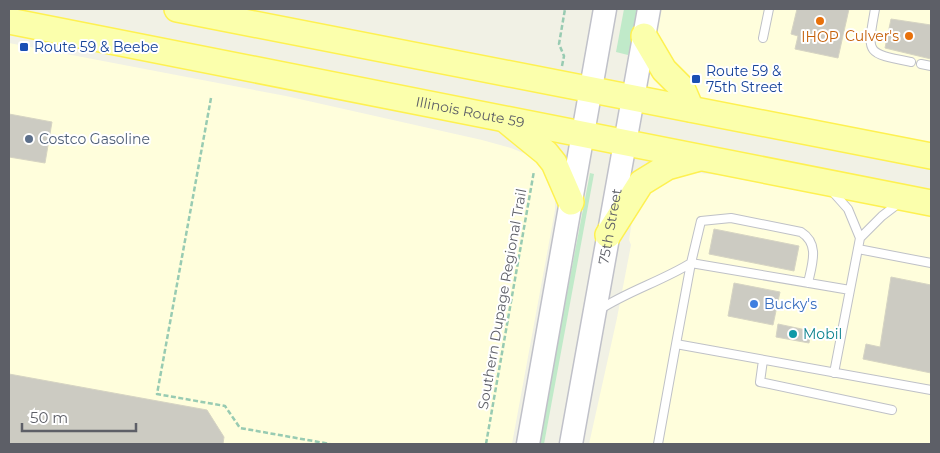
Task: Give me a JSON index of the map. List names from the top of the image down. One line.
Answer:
{"streets":{"main road":["Illinois Route 59","75th Street"],"path":["Southern Dupage Regional Trail"]},"crossings":[["Illinois Route 59","75th Street"]],"places":{"other":["IHOP","Culver's","Costco Gasoline","Bucky's","Mobil"],"transit":["Route 59 & Beebe","Route 59 & 75th Street"]},"scale_bar":"50 m"}
